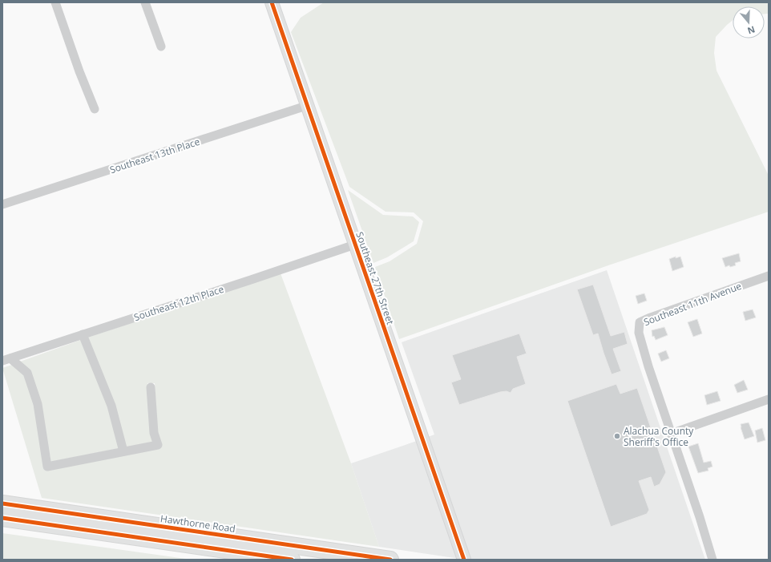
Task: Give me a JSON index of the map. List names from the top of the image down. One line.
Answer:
{"streets":{"street":["Southeast 13th Place","Southeast 27th Street","Southeast 12th Place","Southeast 11th Avenue"],"cycle path":["Hawthorne Road"]},"crossings":[["Southeast 13th Place","Southeast 27th Street"],["Southeast 27th Street","Southeast 12th Place"]],"places":["Alachua County Sheriff's Office"],"north":"bottom"}
